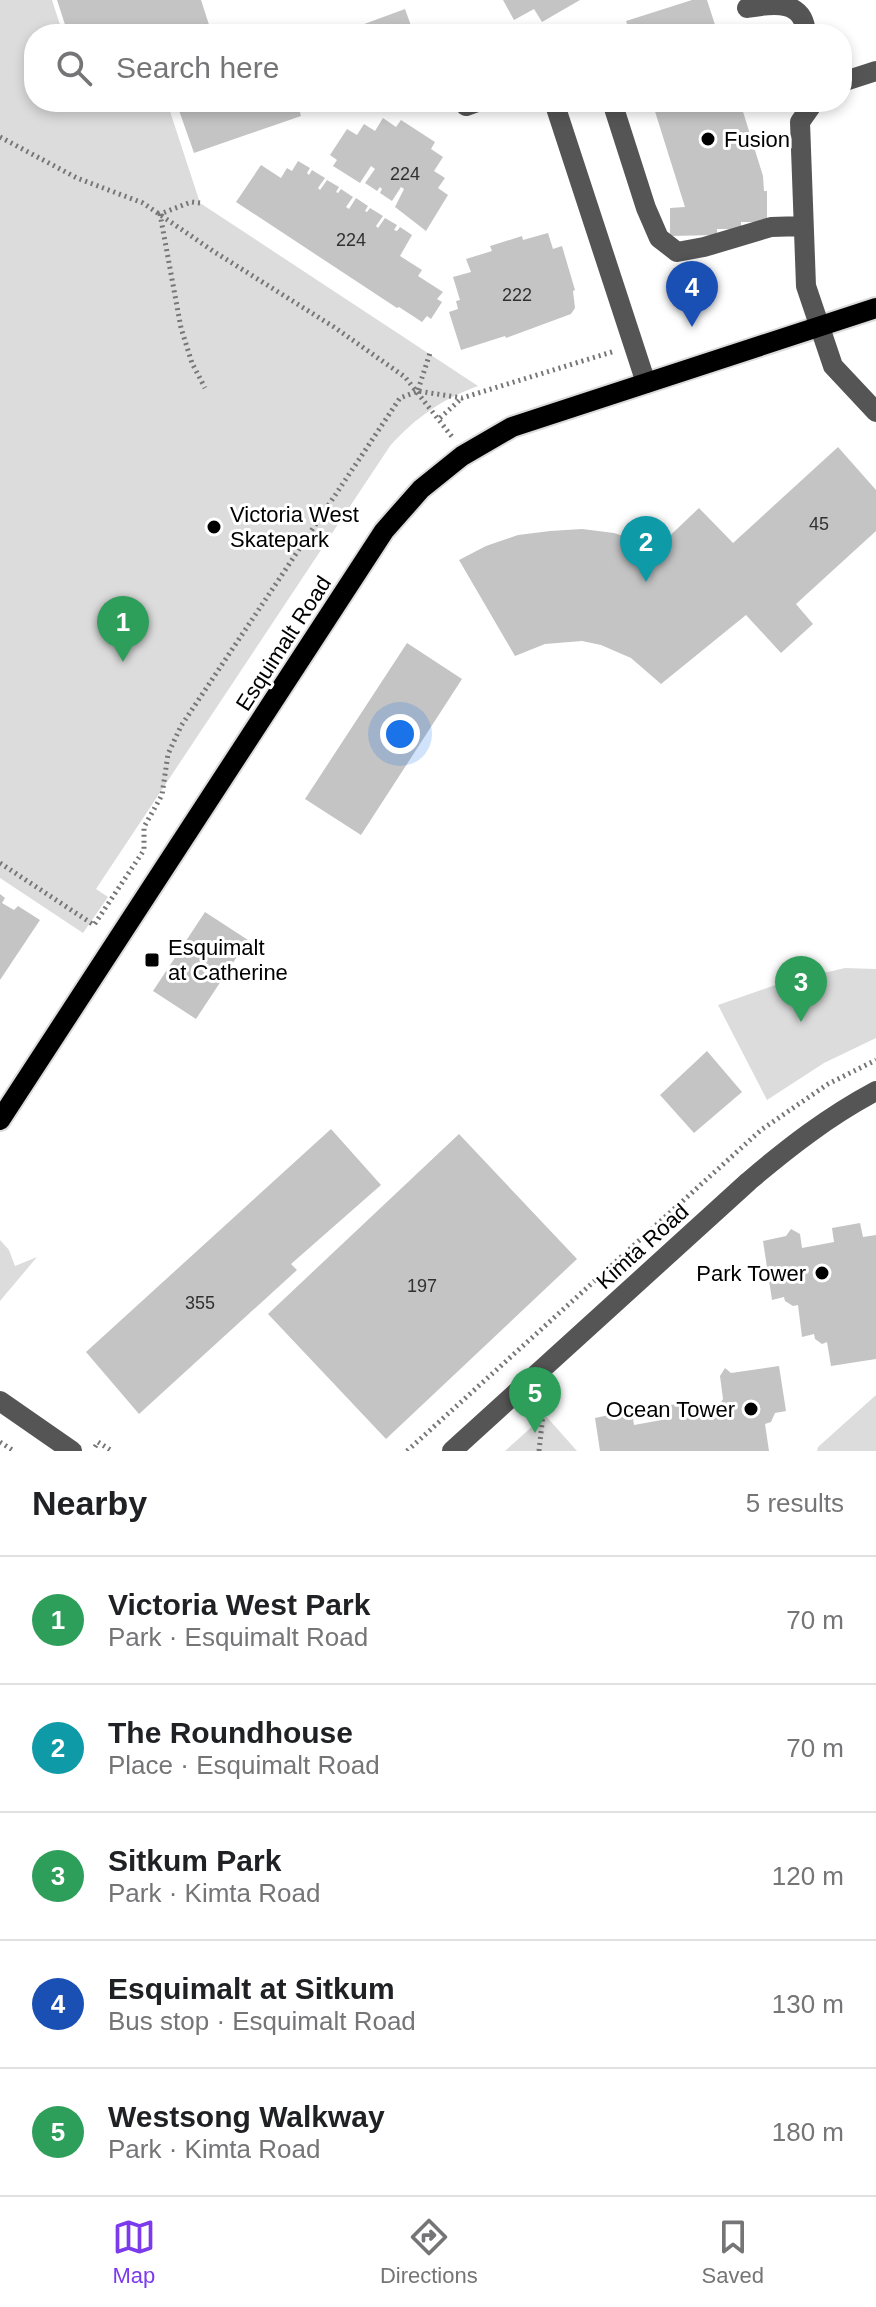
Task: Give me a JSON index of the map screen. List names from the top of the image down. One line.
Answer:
{"streets":{"main road":["Esquimalt Road"],"street":["Kimta Road"]},"places":{"other":["Fusion","Victoria West Skatepark","Park Tower","Ocean Tower"],"transit":["Esquimalt at Catherine"]},"house_numbers":["224","224","222","45","197","355"],"page":{"search":"Search here","pins":["4","2","1","3","5"],"heading":["Nearby","5 results"],"list":[{"mark":"1","name":"Victoria West Park","note":"Park · Esquimalt Road","value":"70 m"},{"mark":"2","name":"The Roundhouse","note":"Place · Esquimalt Road","value":"70 m"},{"mark":"3","name":"Sitkum Park","note":"Park · Kimta Road","value":"120 m"},{"mark":"4","name":"Esquimalt at Sitkum","note":"Bus stop · Esquimalt Road","value":"130 m"},{"mark":"5","name":"Westsong Walkway","note":"Park · Kimta Road","value":"180 m"}],"nav":["Map","Directions","Saved"]}}
